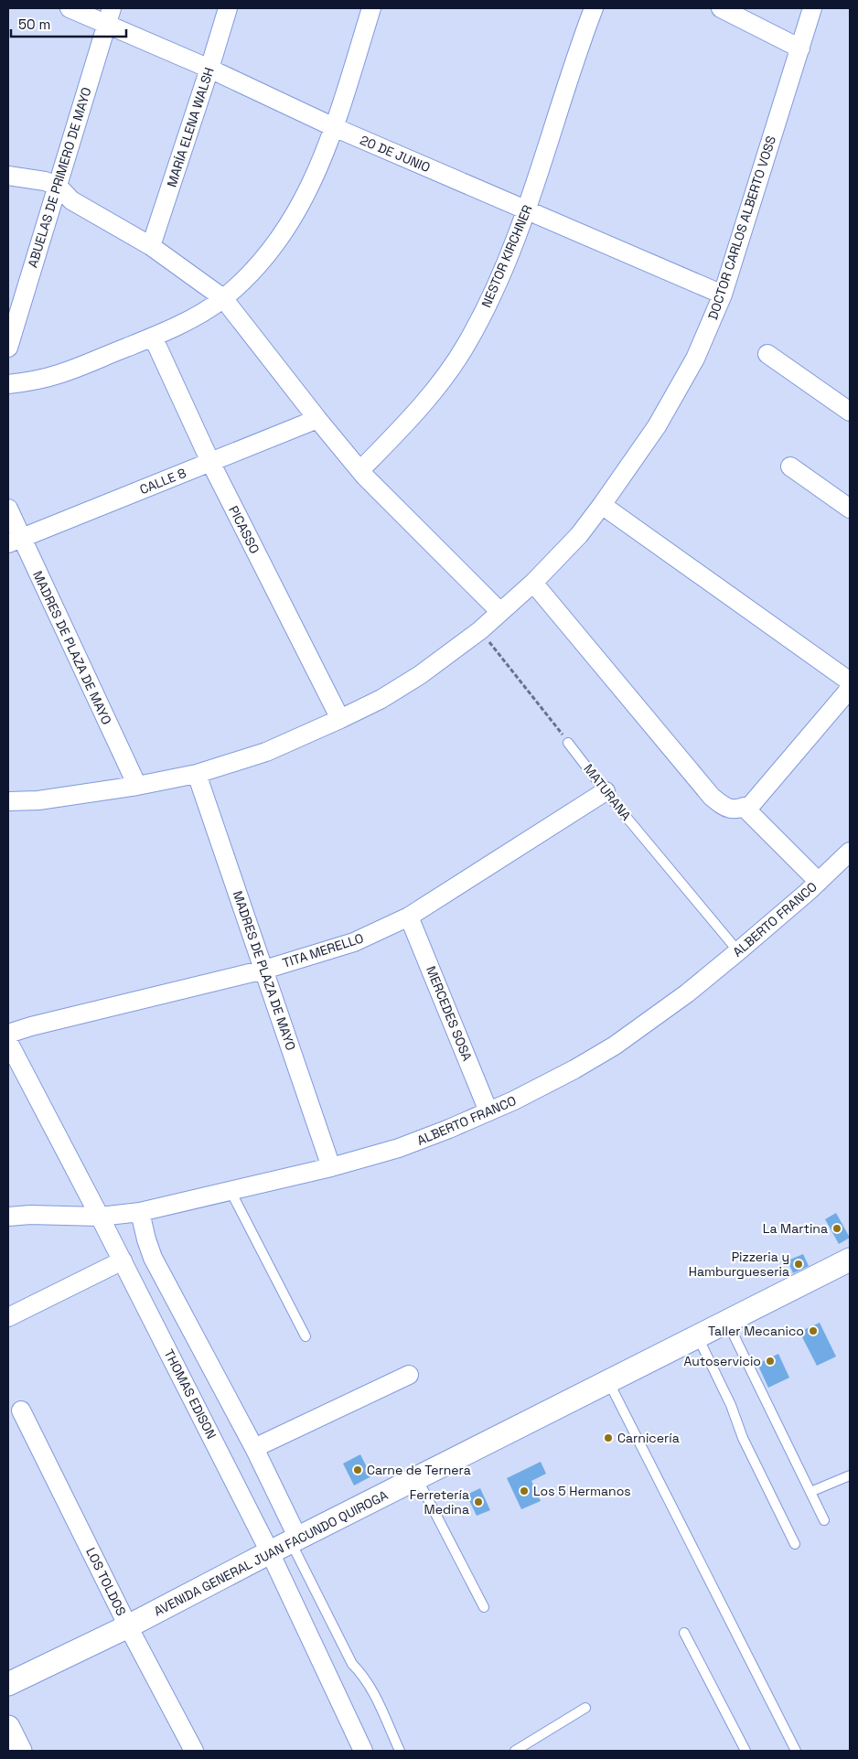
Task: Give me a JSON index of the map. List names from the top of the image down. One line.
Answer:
{"streets":{"street":["MARÍA ELENA WALSH","20 DE JUNIO","ABUELAS DE PRIMERO DE MAYO","DOCTOR CARLOS ALBERTO VOSS","NESTOR KIRCHNER","CALLE 8","PICASSO","MADRES DE PLAZA DE MAYO","ALBERTO FRANCO","TITA MERELLO","MERCEDES SOSA","THOMAS EDISON","AVENIDA GENERAL JUAN FACUNDO QUIROGA","LOS TOLDOS"],"lane":["MATURANA"]},"crossings":[["MARÍA ELENA WALSH","20 DE JUNIO"],["20 DE JUNIO","ABUELAS DE PRIMERO DE MAYO"],["20 DE JUNIO","DOCTOR CARLOS ALBERTO VOSS"],["20 DE JUNIO","NESTOR KIRCHNER"],["DOCTOR CARLOS ALBERTO VOSS","PICASSO"],["DOCTOR CARLOS ALBERTO VOSS","MADRES DE PLAZA DE MAYO"],["CALLE 8","PICASSO"],["CALLE 8","MADRES DE PLAZA DE MAYO"],["MADRES DE PLAZA DE MAYO","ALBERTO FRANCO"],["MADRES DE PLAZA DE MAYO","TITA MERELLO"],["MATURANA","ALBERTO FRANCO"],["MATURANA","TITA MERELLO"],["ALBERTO FRANCO","MERCEDES SOSA"],["ALBERTO FRANCO","THOMAS EDISON"],["TITA MERELLO","MERCEDES SOSA"],["THOMAS EDISON","AVENIDA GENERAL JUAN FACUNDO QUIROGA"],["AVENIDA GENERAL JUAN FACUNDO QUIROGA","LOS TOLDOS"]],"places":["La Martina","Pizzeria y Hamburgueseria","Taller Mecanico","Autoservicio","Carnicería","Carne de Ternera","Los 5 Hermanos","Ferretería Medina"],"scale_bar":"50 m"}
